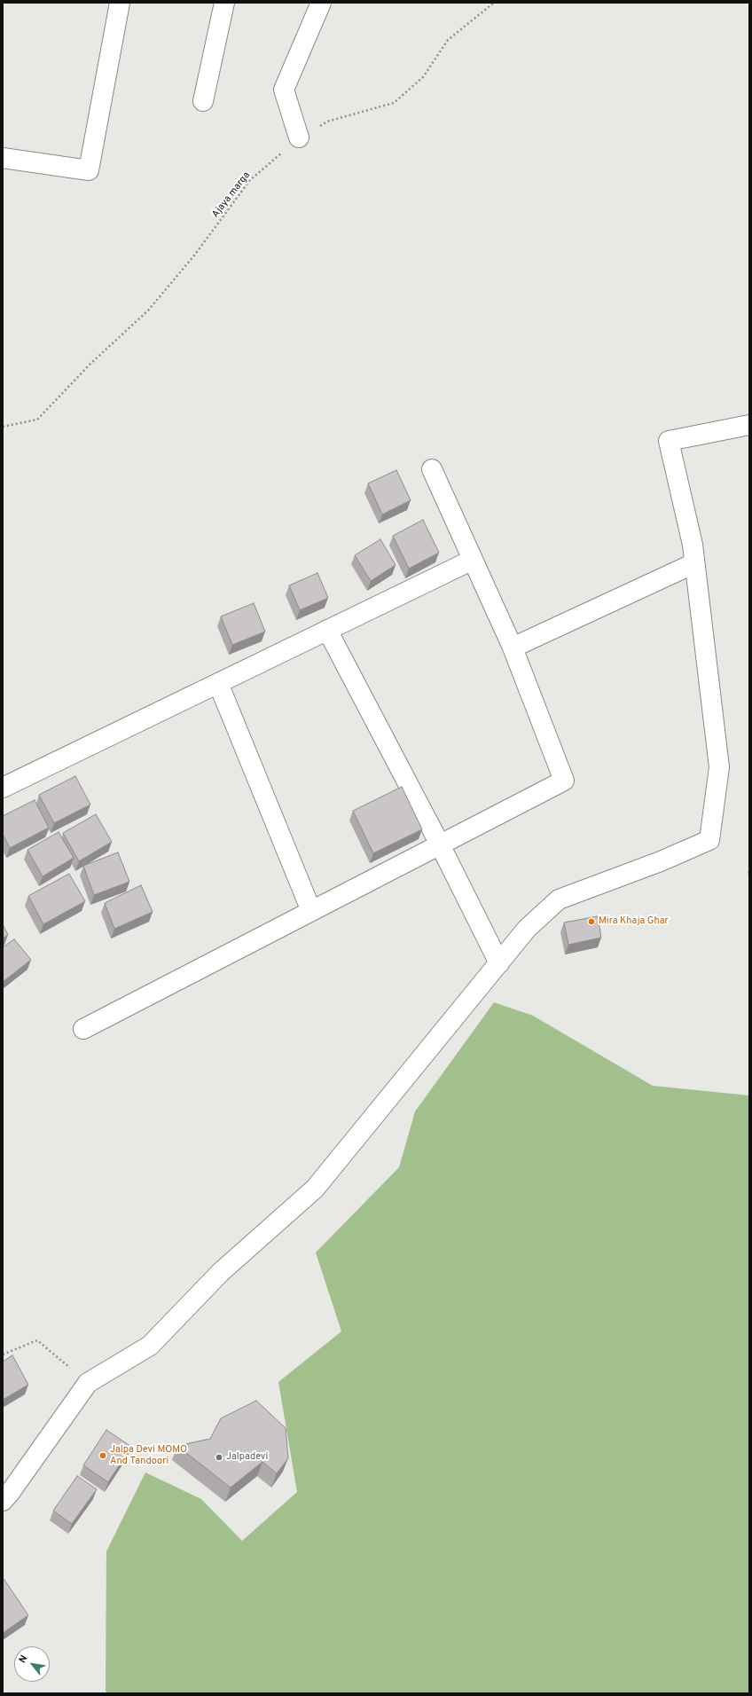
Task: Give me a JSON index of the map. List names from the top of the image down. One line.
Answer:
{"streets":{"path":["Ajaya marga"]},"places":["Mira Khaja Ghar","Jalpa Devi MOMO And Tandoori","Jalpadevi"],"north":"top left"}
